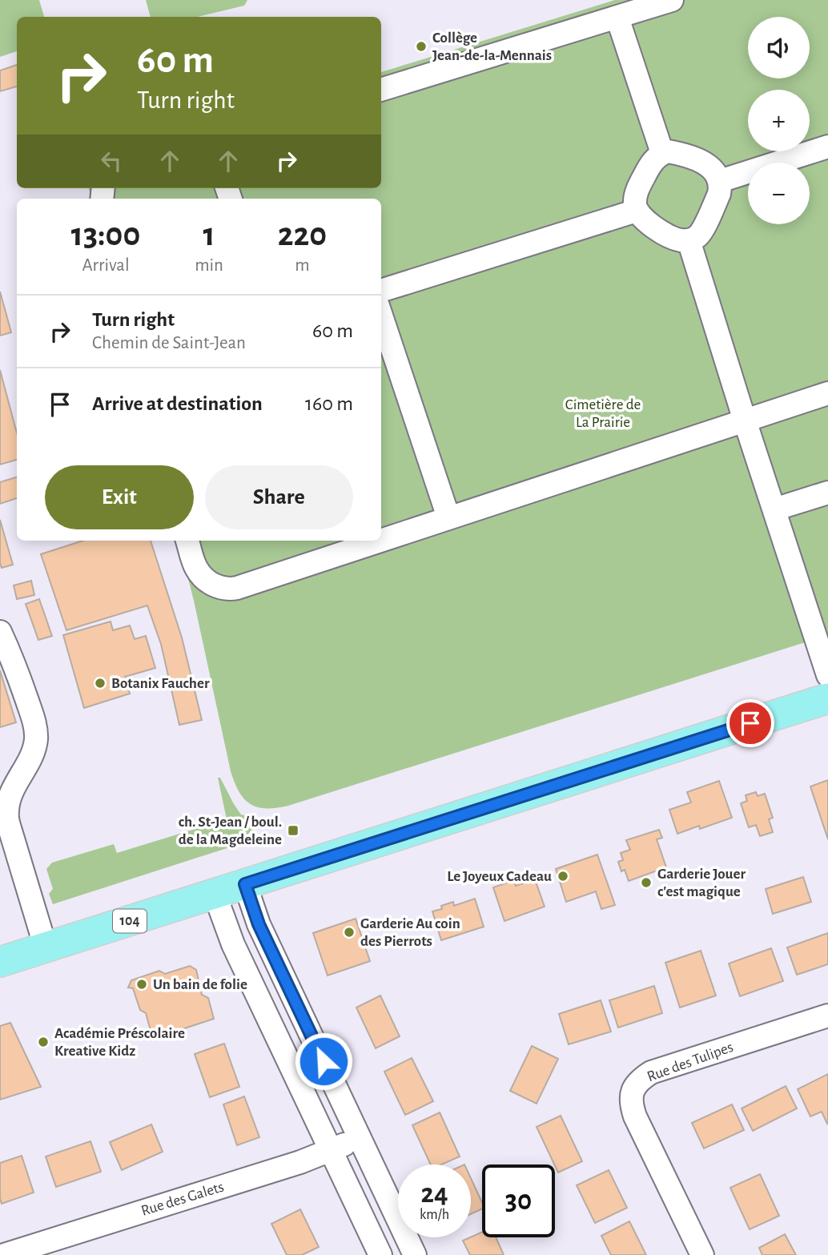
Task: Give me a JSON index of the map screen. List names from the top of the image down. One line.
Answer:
{"streets":{"main road":["104"],"street":["Rue des Tulipes","Rue des Galets"]},"parks":["Cimetière de La Prairie"],"places":{"other":["Collège Jean-de-la-Mennais","Botanix Faucher","Le Joyeux Cadeau","Garderie Jouer c'est magique","Garderie Au coin des Pierrots","Un bain de folie","Académie Préscolaire Kreative Kidz"],"transit":["ch. St-Jean / boul. de la Magdeleine"]},"page":{"map_buttons":["+","−"],"turn":["60 m","Turn right"],"eta":["13:00","Arrival","1","min","220","m"],"list":[{"name":"Turn right","note":"Chemin de Saint-Jean","value":"60 m"},{"name":"Arrive at destination","value":"160 m"}],"buttons":["Exit","Share"],"speed":"24 km/h","limit":"30"}}
